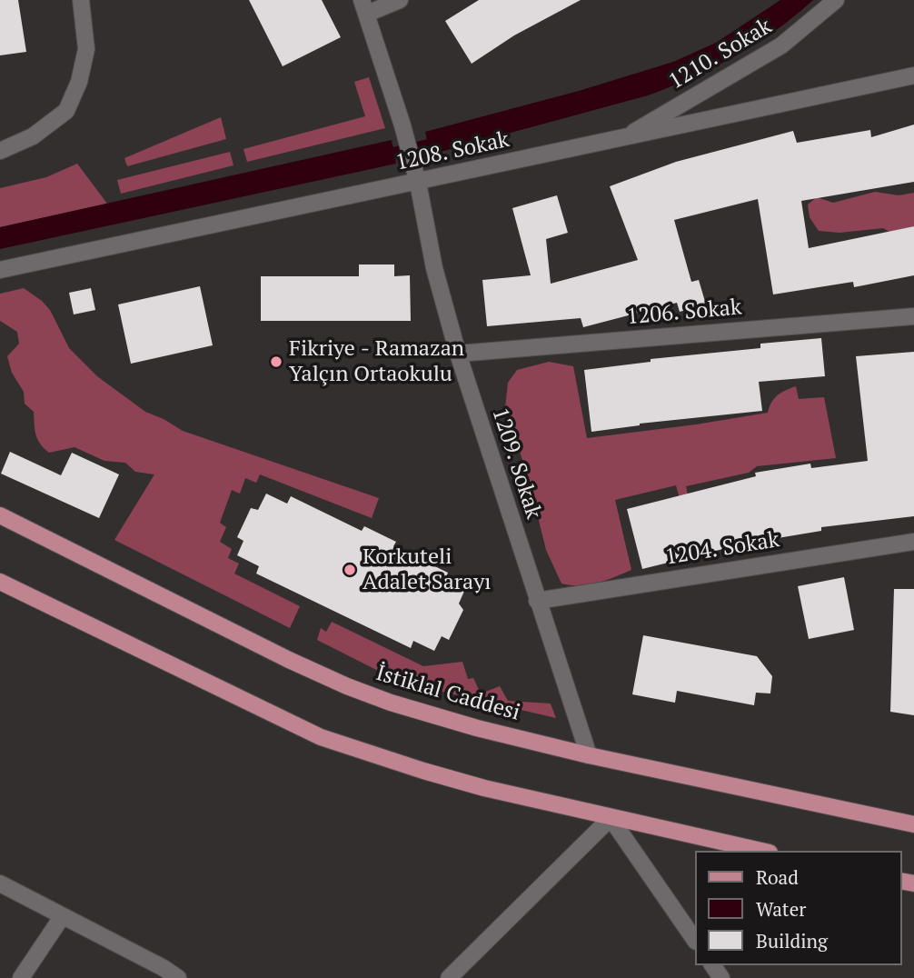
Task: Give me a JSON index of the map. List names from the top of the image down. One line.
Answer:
{"streets":{"main road":["İstiklal Caddesi"],"street":["1210. Sokak","1208. Sokak","1206. Sokak","1209. Sokak","1204. Sokak"]},"crossings":[["1210. Sokak","1208. Sokak"],["1208. Sokak","1209. Sokak"],["1206. Sokak","1209. Sokak"],["1209. Sokak","1204. Sokak"],["1209. Sokak","İstiklal Caddesi"]],"places":["Fikriye - Ramazan Yalçın Ortaokulu","Korkuteli Adalet Sarayı"],"legend":["Road","Water","Building"]}
